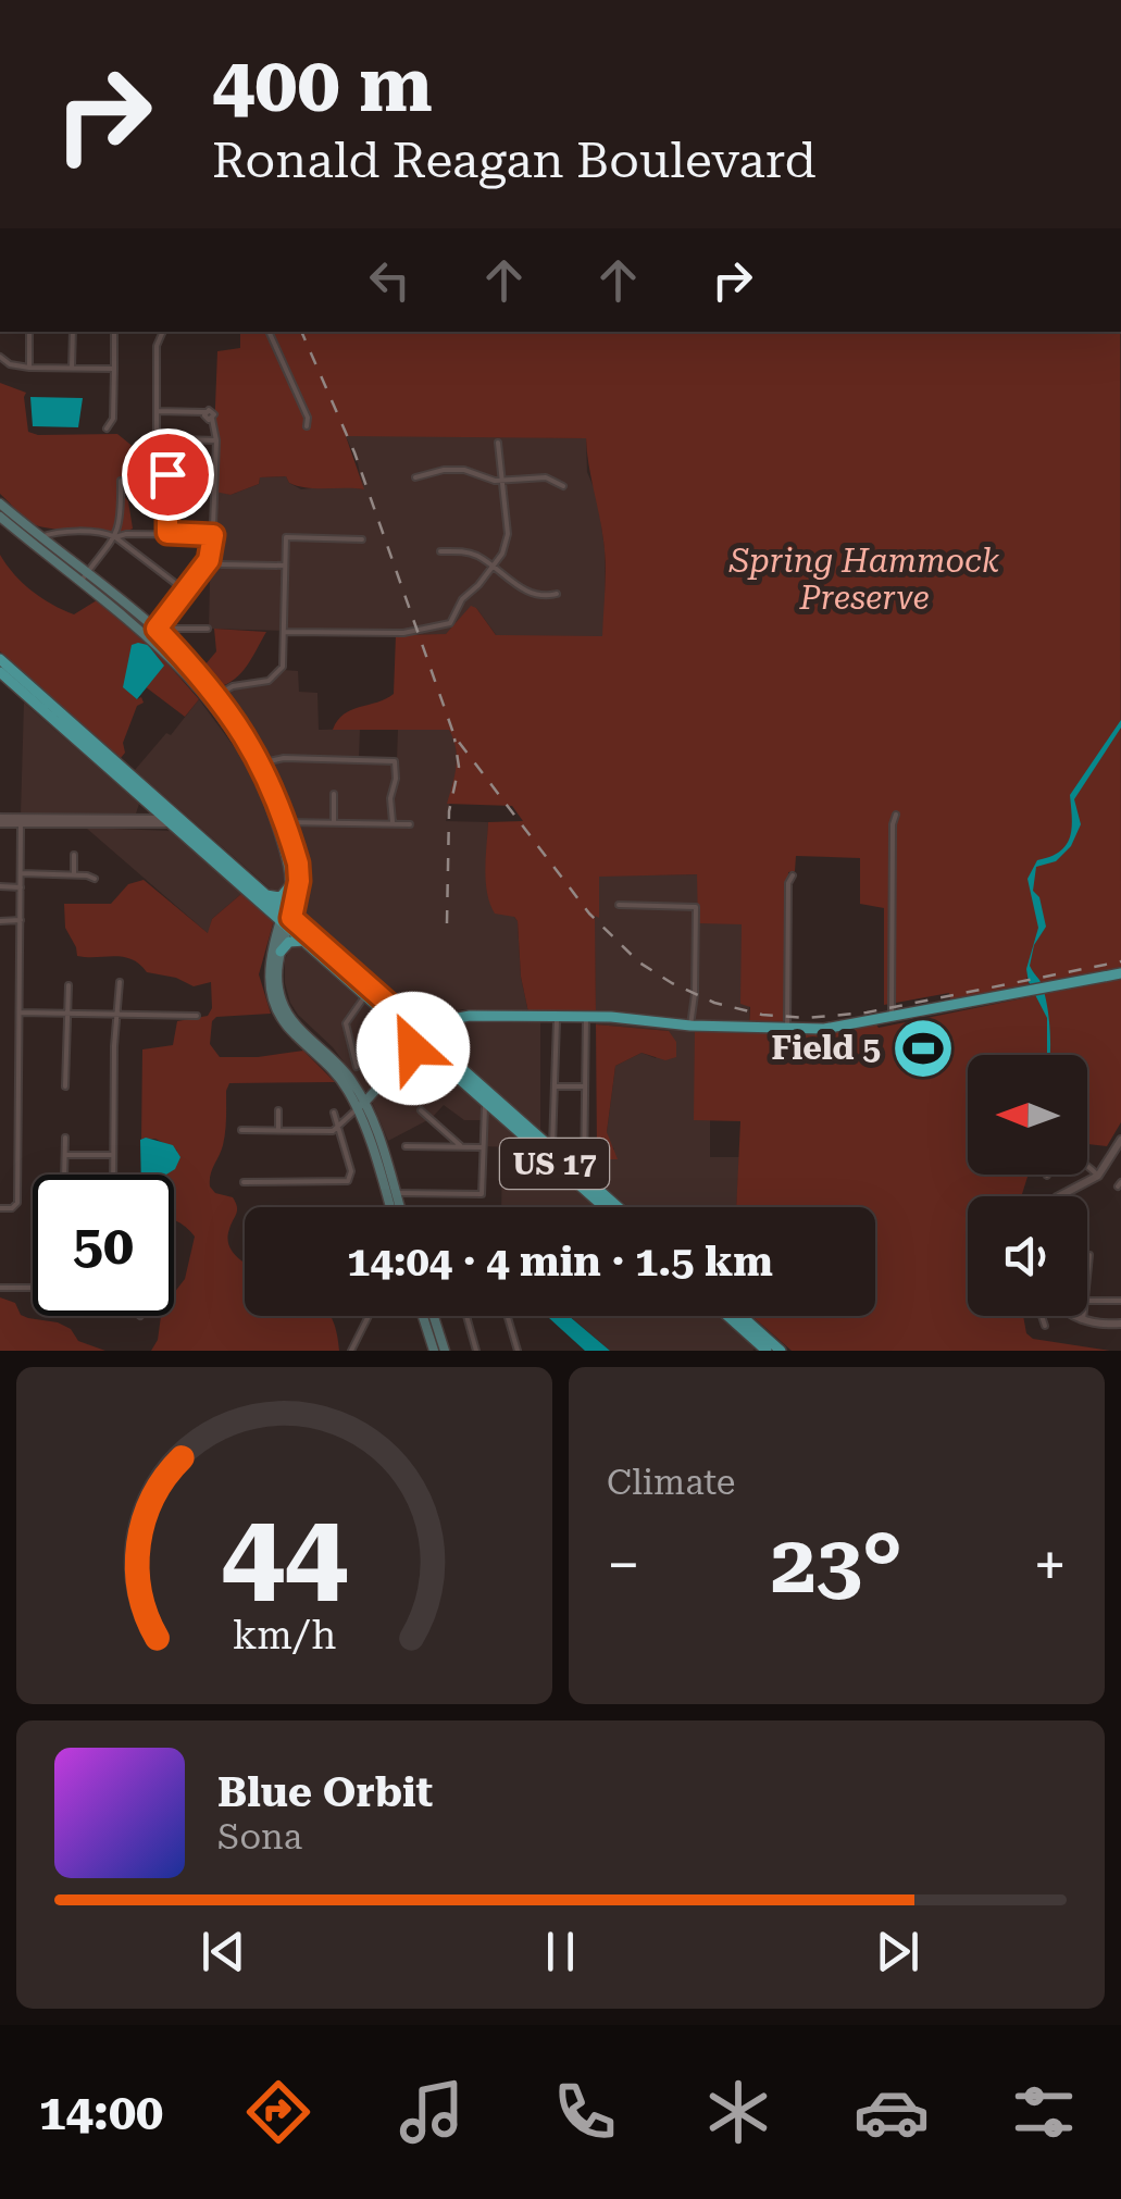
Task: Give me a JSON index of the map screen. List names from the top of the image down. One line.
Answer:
{"streets":{"main road":["US 17"]},"parks":["Spring Hammock Preserve"],"places":{"sports":["Field 5"]},"north":"left","page":{"turn":["400 m","Ronald Reagan Boulevard"],"limit":"50","trip":"14:04 · 4 min · 1.5 km","tile":"Climate","heat":["−","23°","+"],"song":["Blue Orbit","Sona"],"tabs":"14:00","gauge":["44","km/h"]}}
